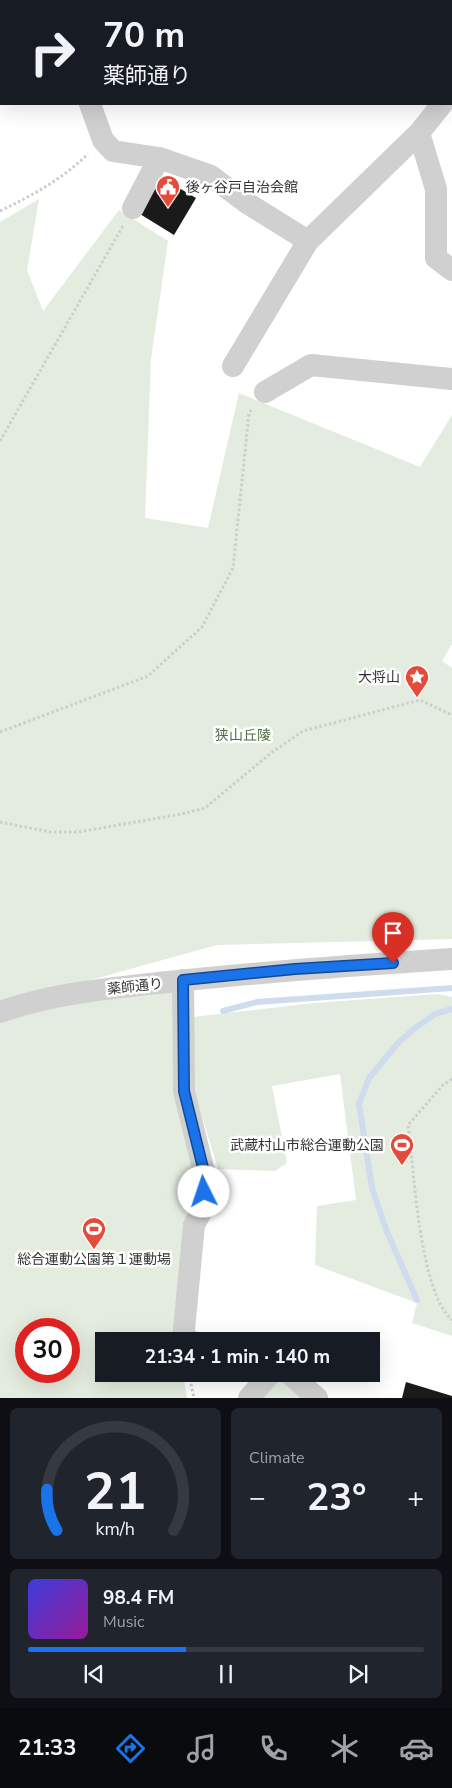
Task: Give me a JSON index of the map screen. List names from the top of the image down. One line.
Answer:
{"streets":{"street":["薬師通り"]},"parks":["狭山丘陵"],"places":{"public building":["後ヶ谷戸自治会館"],"place":["大将山"],"sports":["武蔵村山市総合運動公園","総合運動公園第１運動場"]},"page":{"turn":["70 m","薬師通り"],"limit":"30","trip":"21:34 · 1 min · 140 m","tile":"Climate","heat":["−","23°","+"],"song":["98.4 FM","Music"],"tabs":"21:33","gauge":["21","km/h"]}}
